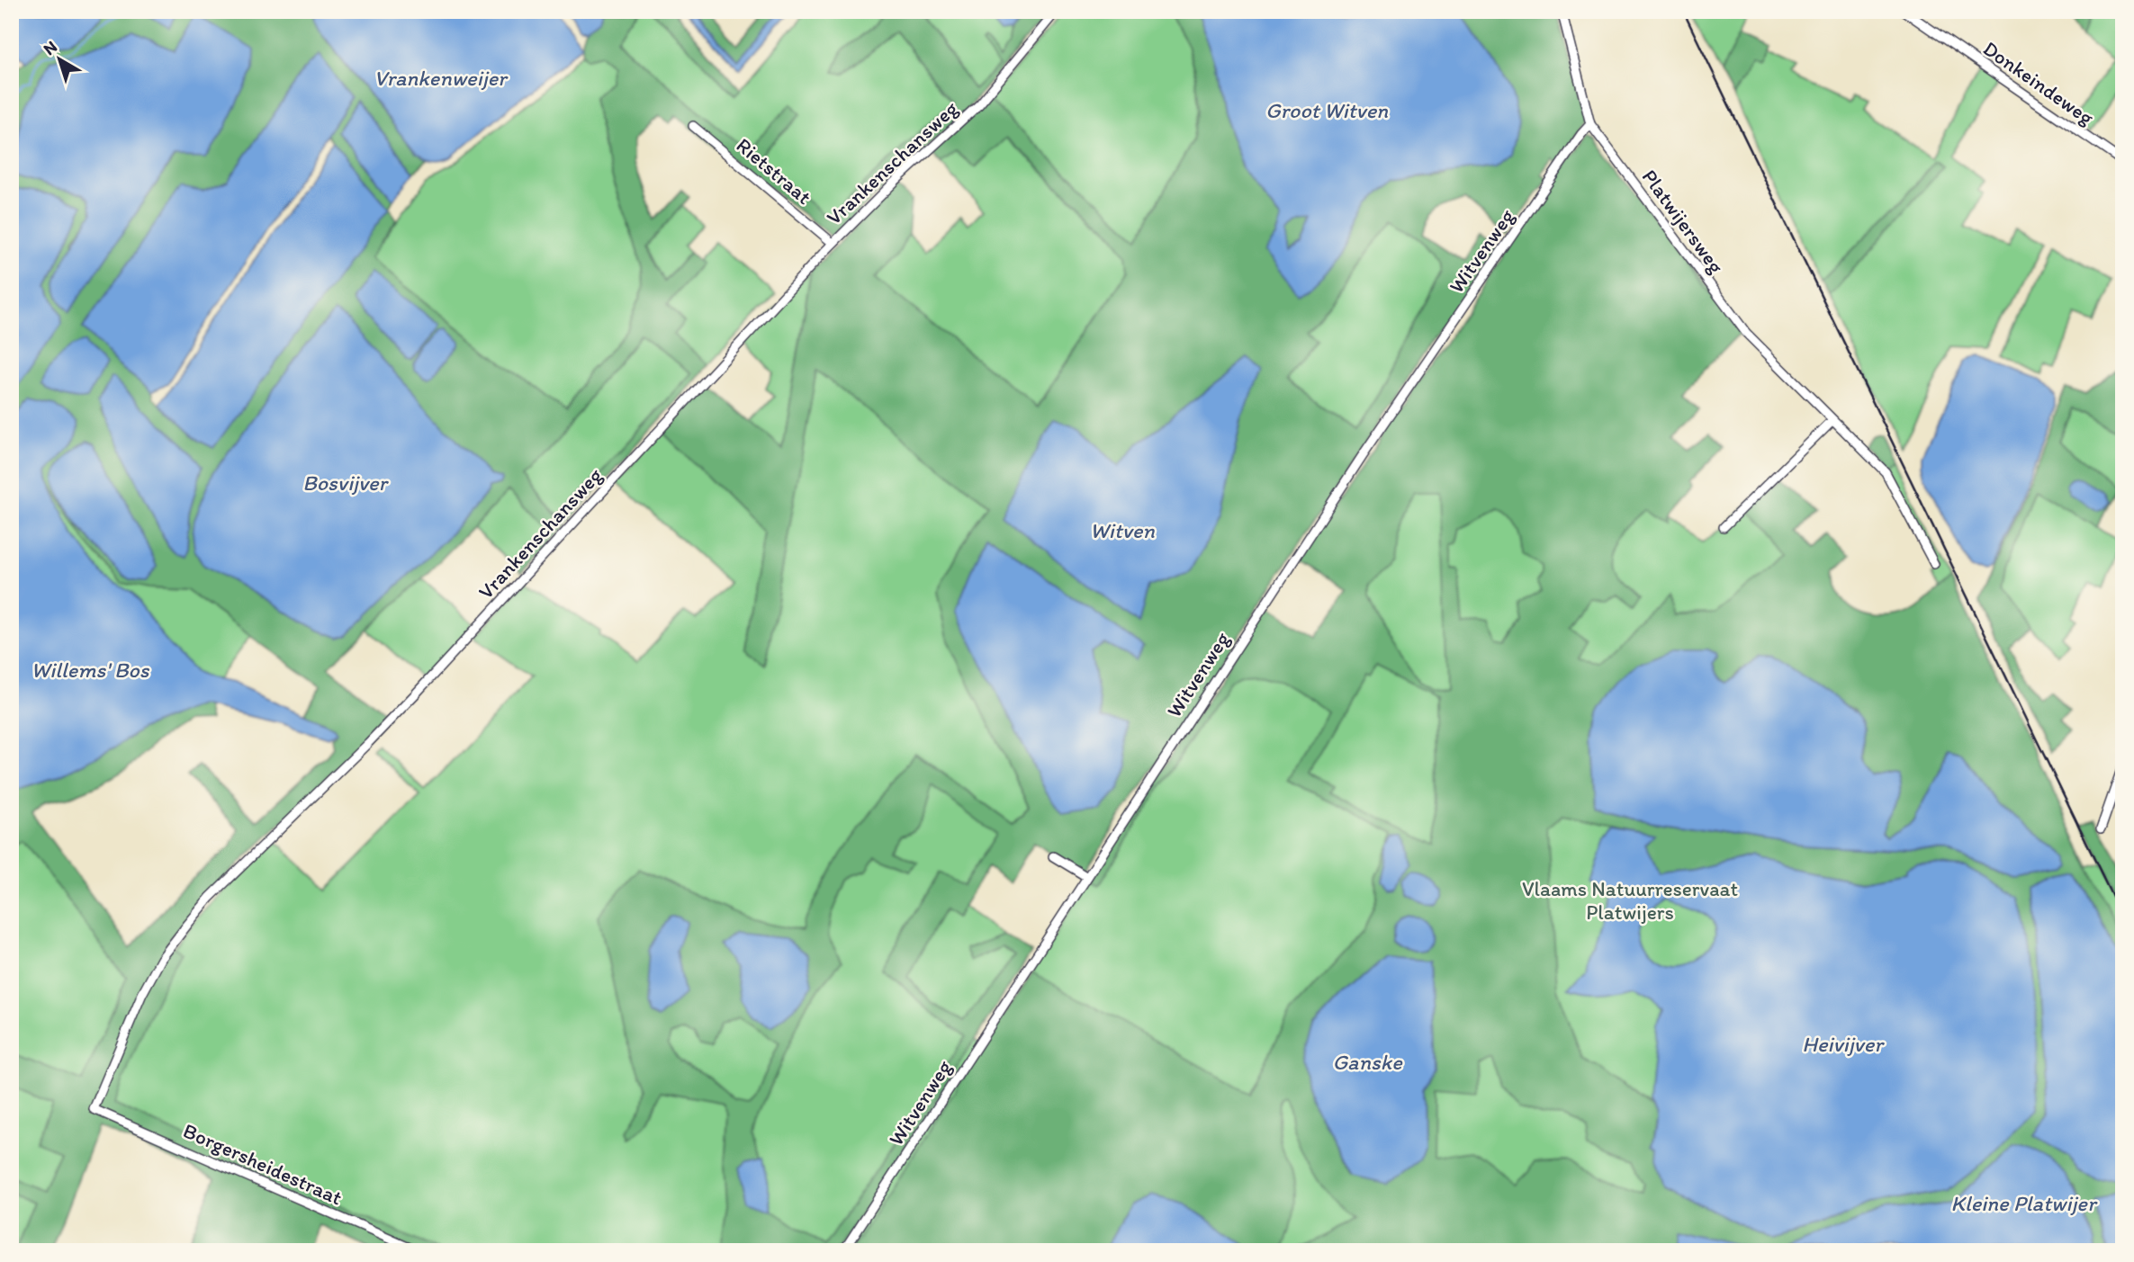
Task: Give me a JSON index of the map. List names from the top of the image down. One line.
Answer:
{"streets":{"street":["Donkeindeweg","Vrankenschansweg","Rietstraat","Platwijersweg","Witvenweg","Borgersheidestraat"]},"crossings":[["Vrankenschansweg","Rietstraat"],["Vrankenschansweg","Borgersheidestraat"],["Platwijersweg","Witvenweg"]],"water":["Vrankenweijer","Groot Witven","Bosvijver","Witven","Willems' Bos","Heivijver","Ganske","Kleine Platwijer"],"parks":["Vlaams Natuurreservaat Platwijers"],"north":"top left"}
